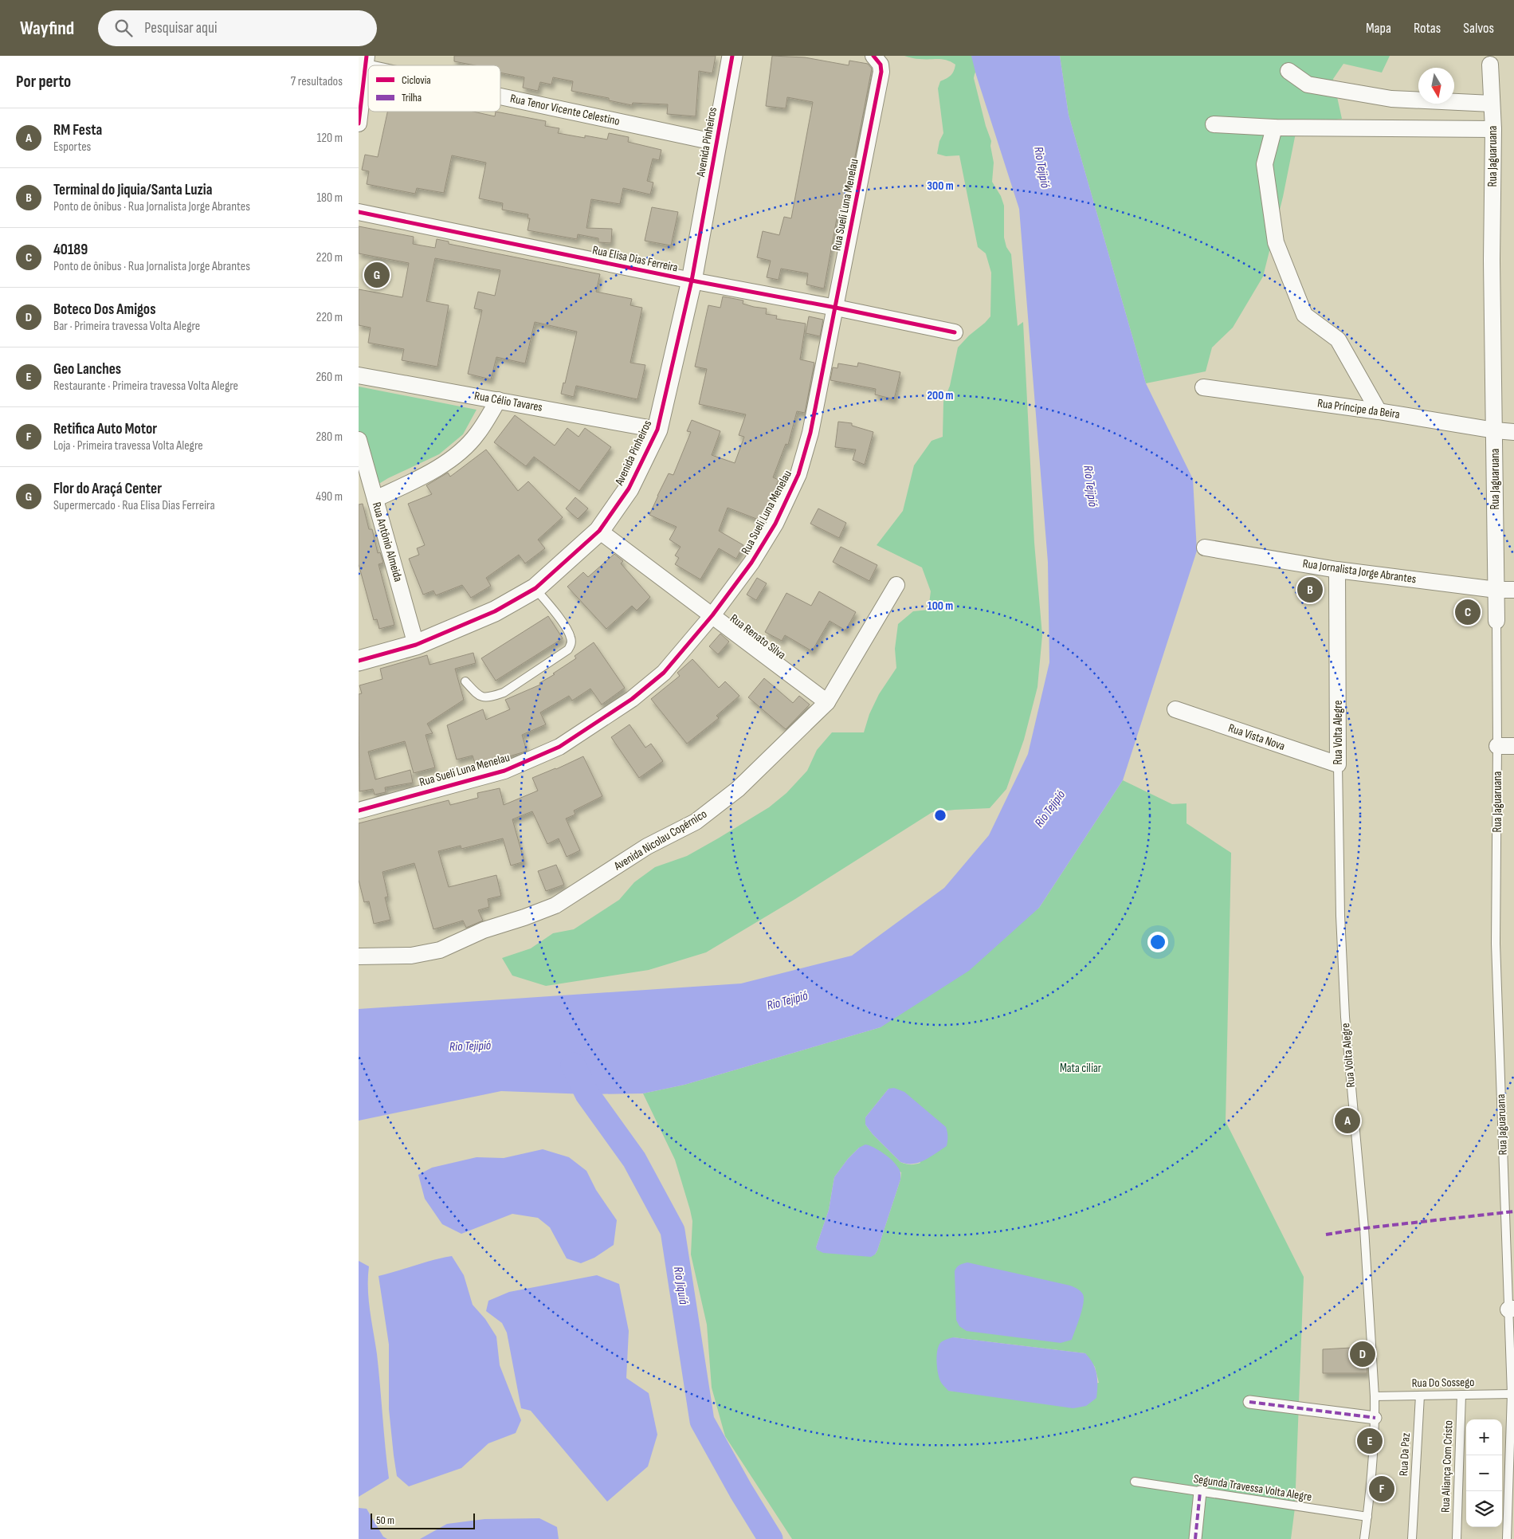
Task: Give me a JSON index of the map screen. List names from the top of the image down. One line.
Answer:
{"streets":{"street":["Rua Tenor Vicente Celestino","Avenida Pinheiros","Rua Jaguaruana","Rua Sueli Luna Menelau","Rua Elisa Dias Ferreira","Rua Célio Tavares","Rua Príncipe da Beira","Rua Antônio Almeida","Rua Jornalista Jorge Abrantes","Rua Renato Silva","Rua Volta Alegre","Rua Vista Nova","Avenida Nicolau Copérnico"],"lane":["Rua Do Sossego","Rua Da Paz","Rua Aliança Com Cristo","Segunda Travessa Volta Alegre"]},"crossings":[["Rua Tenor Vicente Celestino","Avenida Pinheiros"],["Avenida Pinheiros","Rua Elisa Dias Ferreira"],["Avenida Pinheiros","Rua Célio Tavares"],["Avenida Pinheiros","Rua Antônio Almeida"],["Avenida Pinheiros","Rua Renato Silva"],["Rua Jaguaruana","Rua Príncipe da Beira"],["Rua Jaguaruana","Rua Jornalista Jorge Abrantes"],["Rua Jaguaruana","Rua Do Sossego"],["Rua Sueli Luna Menelau","Rua Elisa Dias Ferreira"],["Rua Sueli Luna Menelau","Rua Renato Silva"],["Rua Jornalista Jorge Abrantes","Rua Volta Alegre"],["Rua Renato Silva","Avenida Nicolau Copérnico"],["Rua Volta Alegre","Rua Vista Nova"],["Rua Volta Alegre","Rua Do Sossego"],["Rua Volta Alegre","Segunda Travessa Volta Alegre"],["Rua Do Sossego","Rua Da Paz"],["Rua Do Sossego","Rua Aliança Com Cristo"]],"water":["Rio Tejipió","Rio Jiquiá"],"parks":["Mata ciliar"],"legend":["Ciclovia","Trilha"],"scale_bar":"50 m","north":"bottom","page":{"header":"Wayfind","search":"Pesquisar aqui","nav":["Mapa","Rotas","Salvos"],"heading":["Por perto","7 resultados"],"list":[{"mark":"A","name":"RM Festa","note":"Esportes","value":"120 m"},{"mark":"B","name":"Terminal do Jiquia/Santa Luzia","note":"Ponto de ônibus · Rua Jornalista Jorge Abrantes","value":"180 m"},{"mark":"C","name":"40189","note":"Ponto de ônibus · Rua Jornalista Jorge Abrantes","value":"220 m"},{"mark":"D","name":"Boteco Dos Amigos","note":"Bar · Primeira travessa Volta Alegre","value":"220 m"},{"mark":"E","name":"Geo Lanches","note":"Restaurante · Primeira travessa Volta Alegre","value":"260 m"},{"mark":"F","name":"Retifica Auto Motor","note":"Loja · Primeira travessa Volta Alegre","value":"280 m"},{"mark":"G","name":"Flor do Araçá Center","note":"Supermercado · Rua Elisa Dias Ferreira","value":"490 m"}],"pins":["G","B","C","A","D","E","F"],"map_buttons":["+","−"],"scale":"50 m"},"rings":["300 m","200 m","100 m"]}
